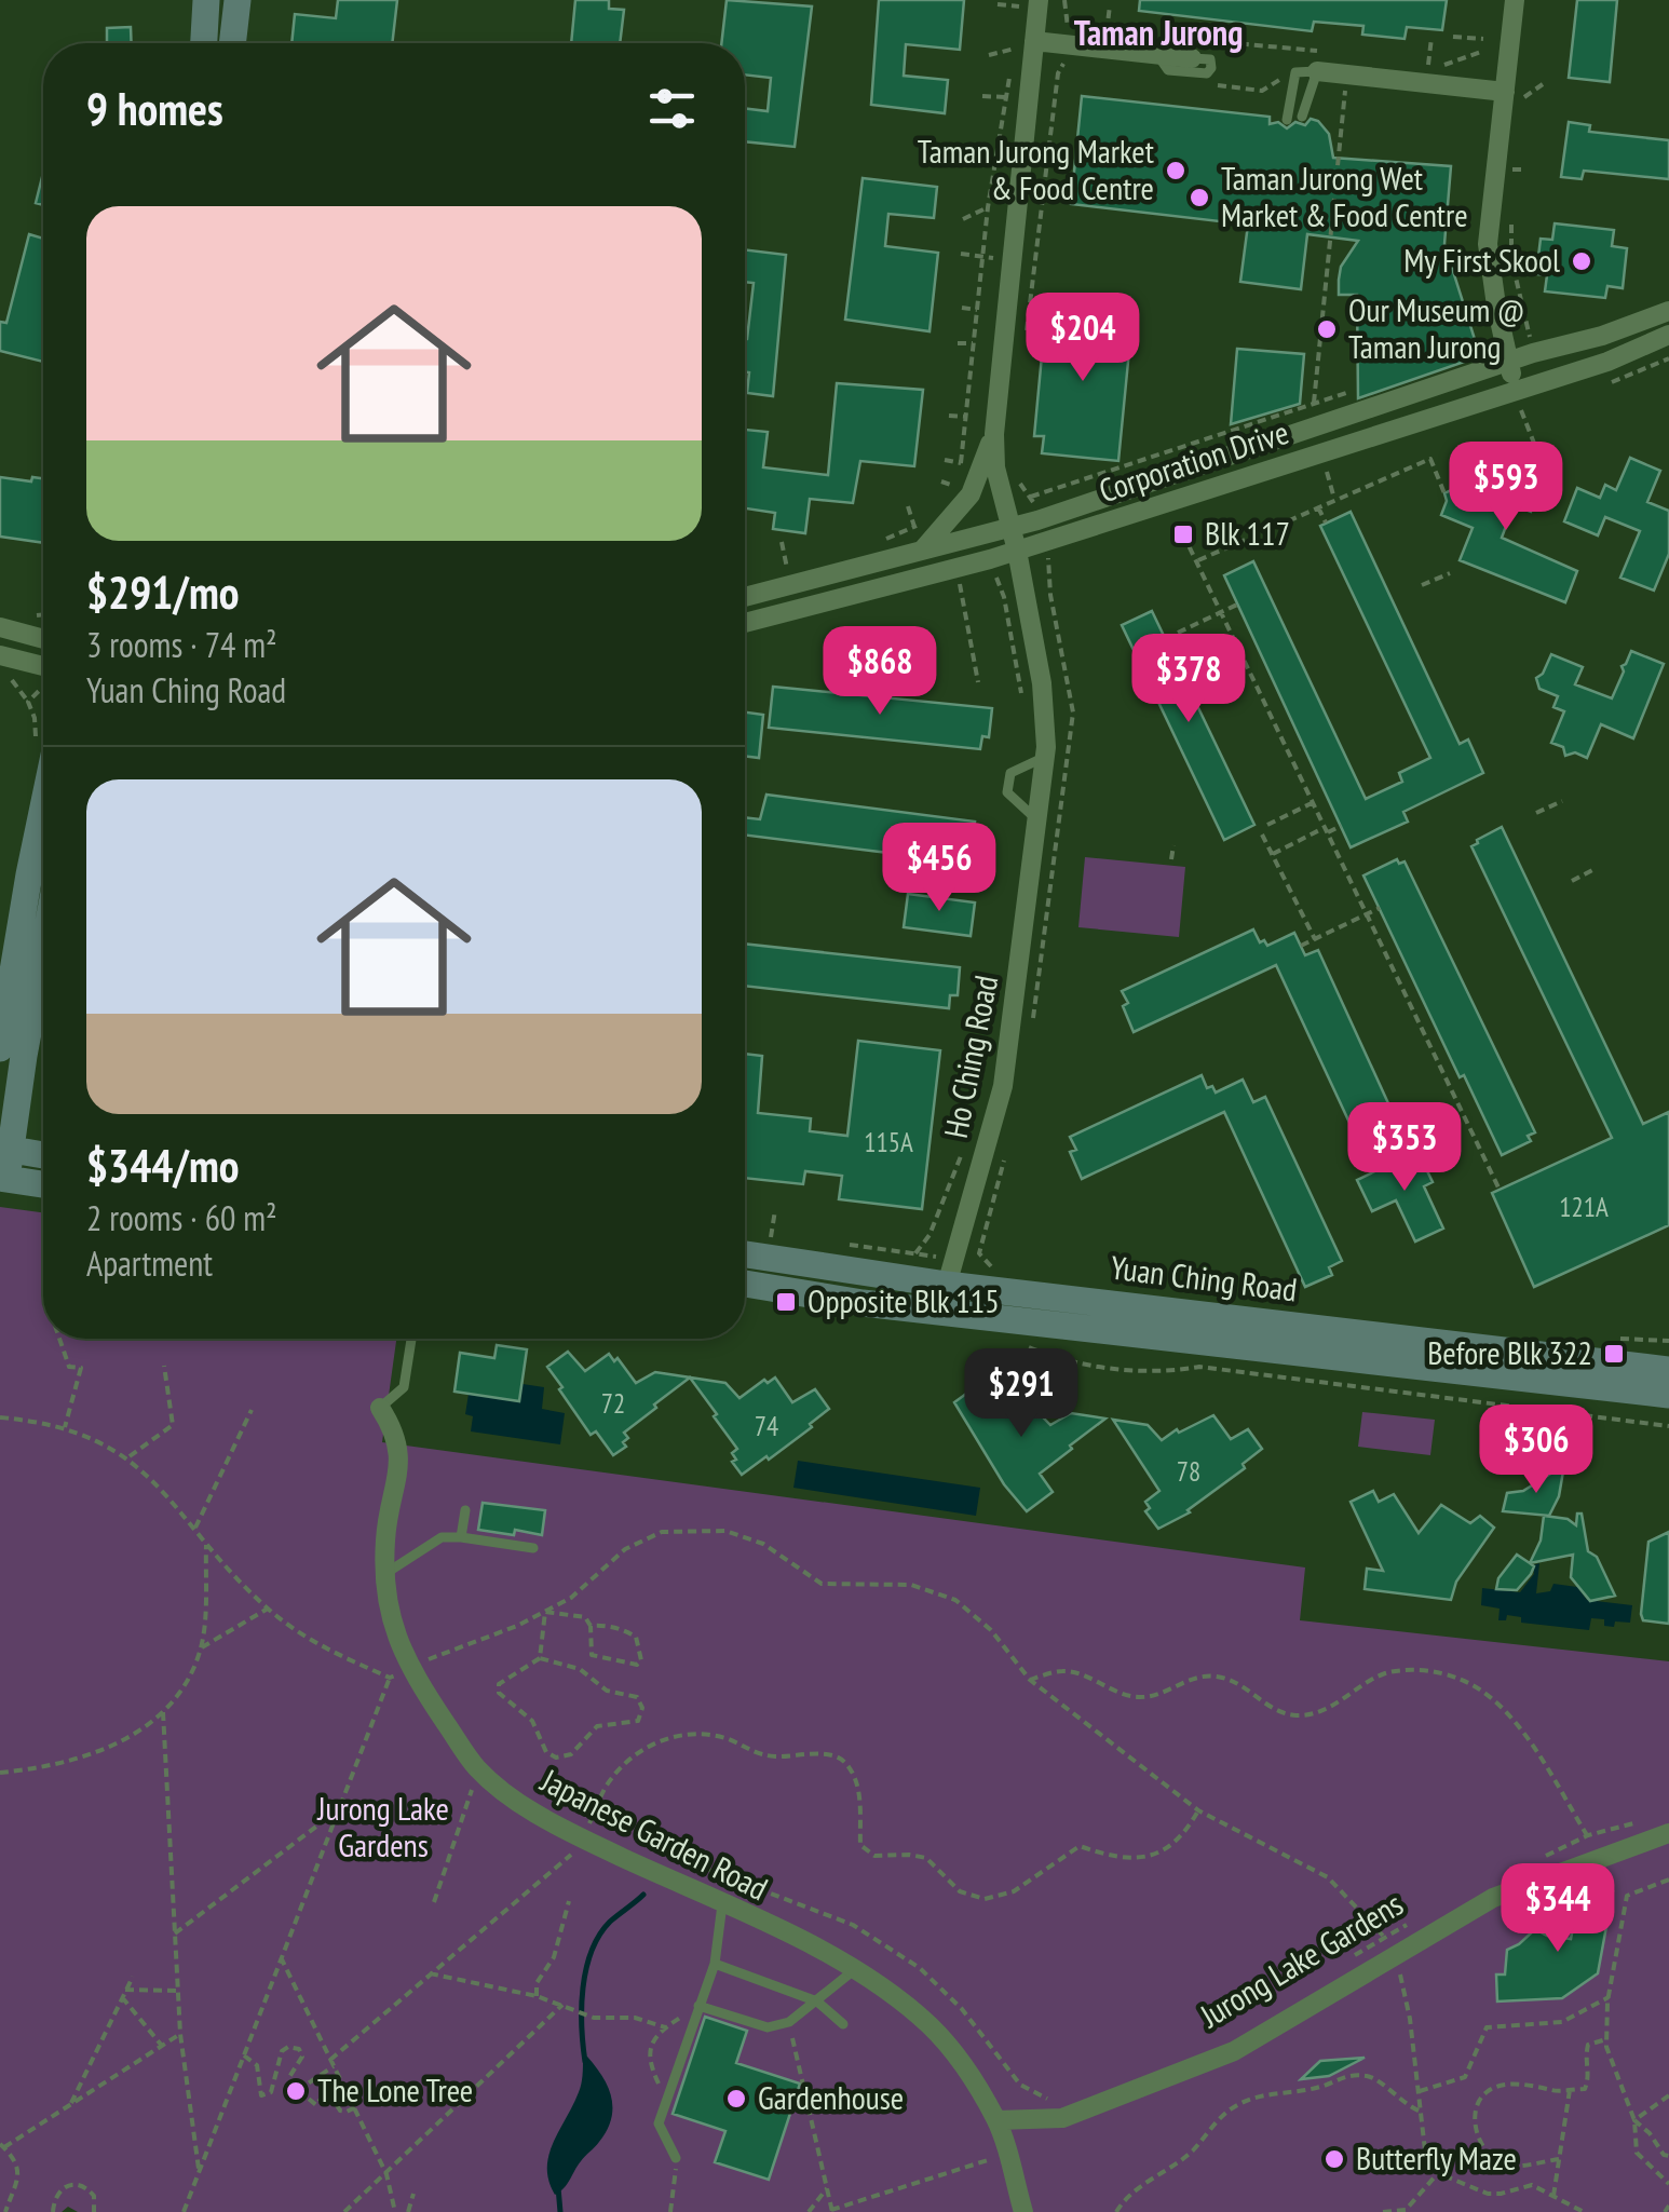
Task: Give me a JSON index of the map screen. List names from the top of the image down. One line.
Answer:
{"streets":{"street":["Corporation Drive","Ho Ching Road","Yuan Ching Road","Japanese Garden Road"],"path":["Jurong Lake Gardens"]},"crossings":[["Corporation Drive","Ho Ching Road"],["Ho Ching Road","Yuan Ching Road"]],"districts":["Taman Jurong"],"parks":["Jurong Lake Gardens"],"places":{"other":["Taman Jurong Market & Food Centre","Taman Jurong Wet Market & Food Centre","My First Skool","Our Museum @ Taman Jurong","The Lone Tree","Gardenhouse","Butterfly Maze"],"transit":["Blk 117","Opposite Blk 115","Before Blk 322"]},"house_numbers":["115A","121A","72","74","78"],"page":{"heading":"9 homes","list":[{"name":"$291/mo","note":"3 rooms · 74 m² · Yuan Ching Road"},{"name":"$344/mo","note":"2 rooms · 60 m² · Apartment"}],"price":["$204","$593","$868","$378","$456","$353","$291","$306","$344"]}}
